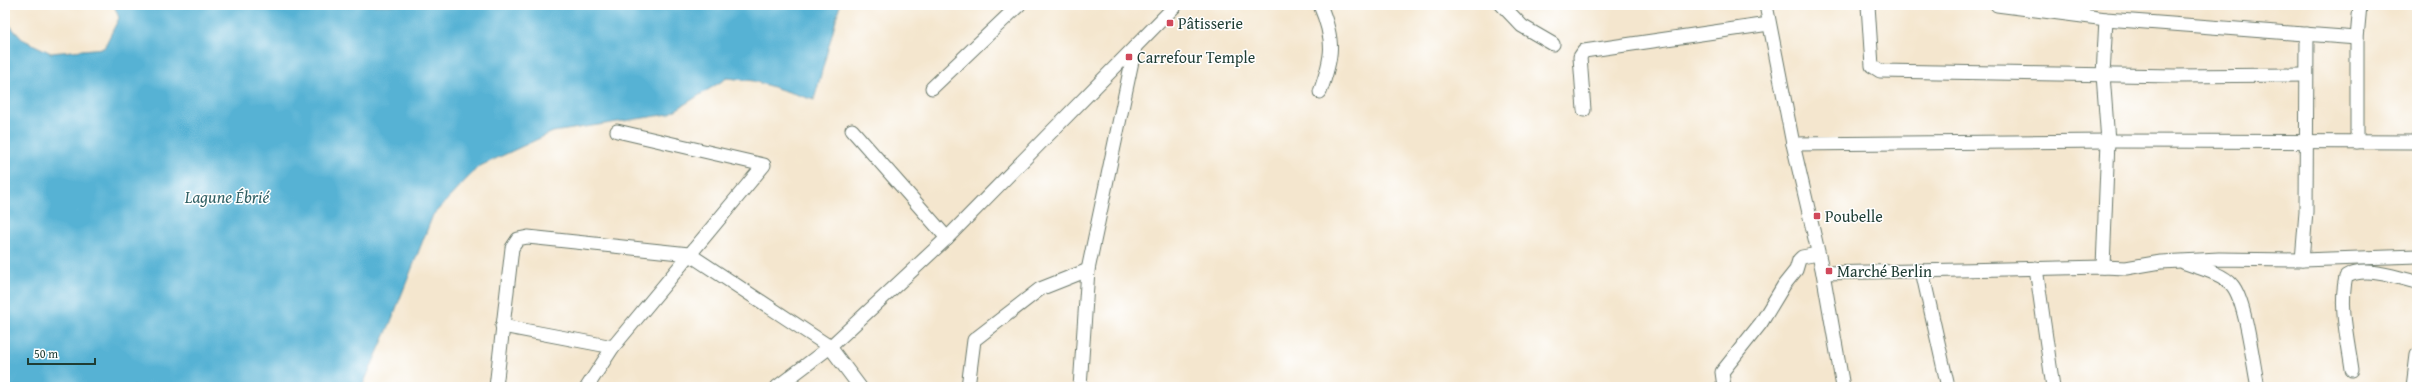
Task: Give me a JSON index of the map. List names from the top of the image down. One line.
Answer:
{"water":["Lagune Ébrié"],"places":{"transit":["Pâtisserie","Carrefour Temple","Poubelle","Marché Berlin"]},"scale_bar":"50 m"}
